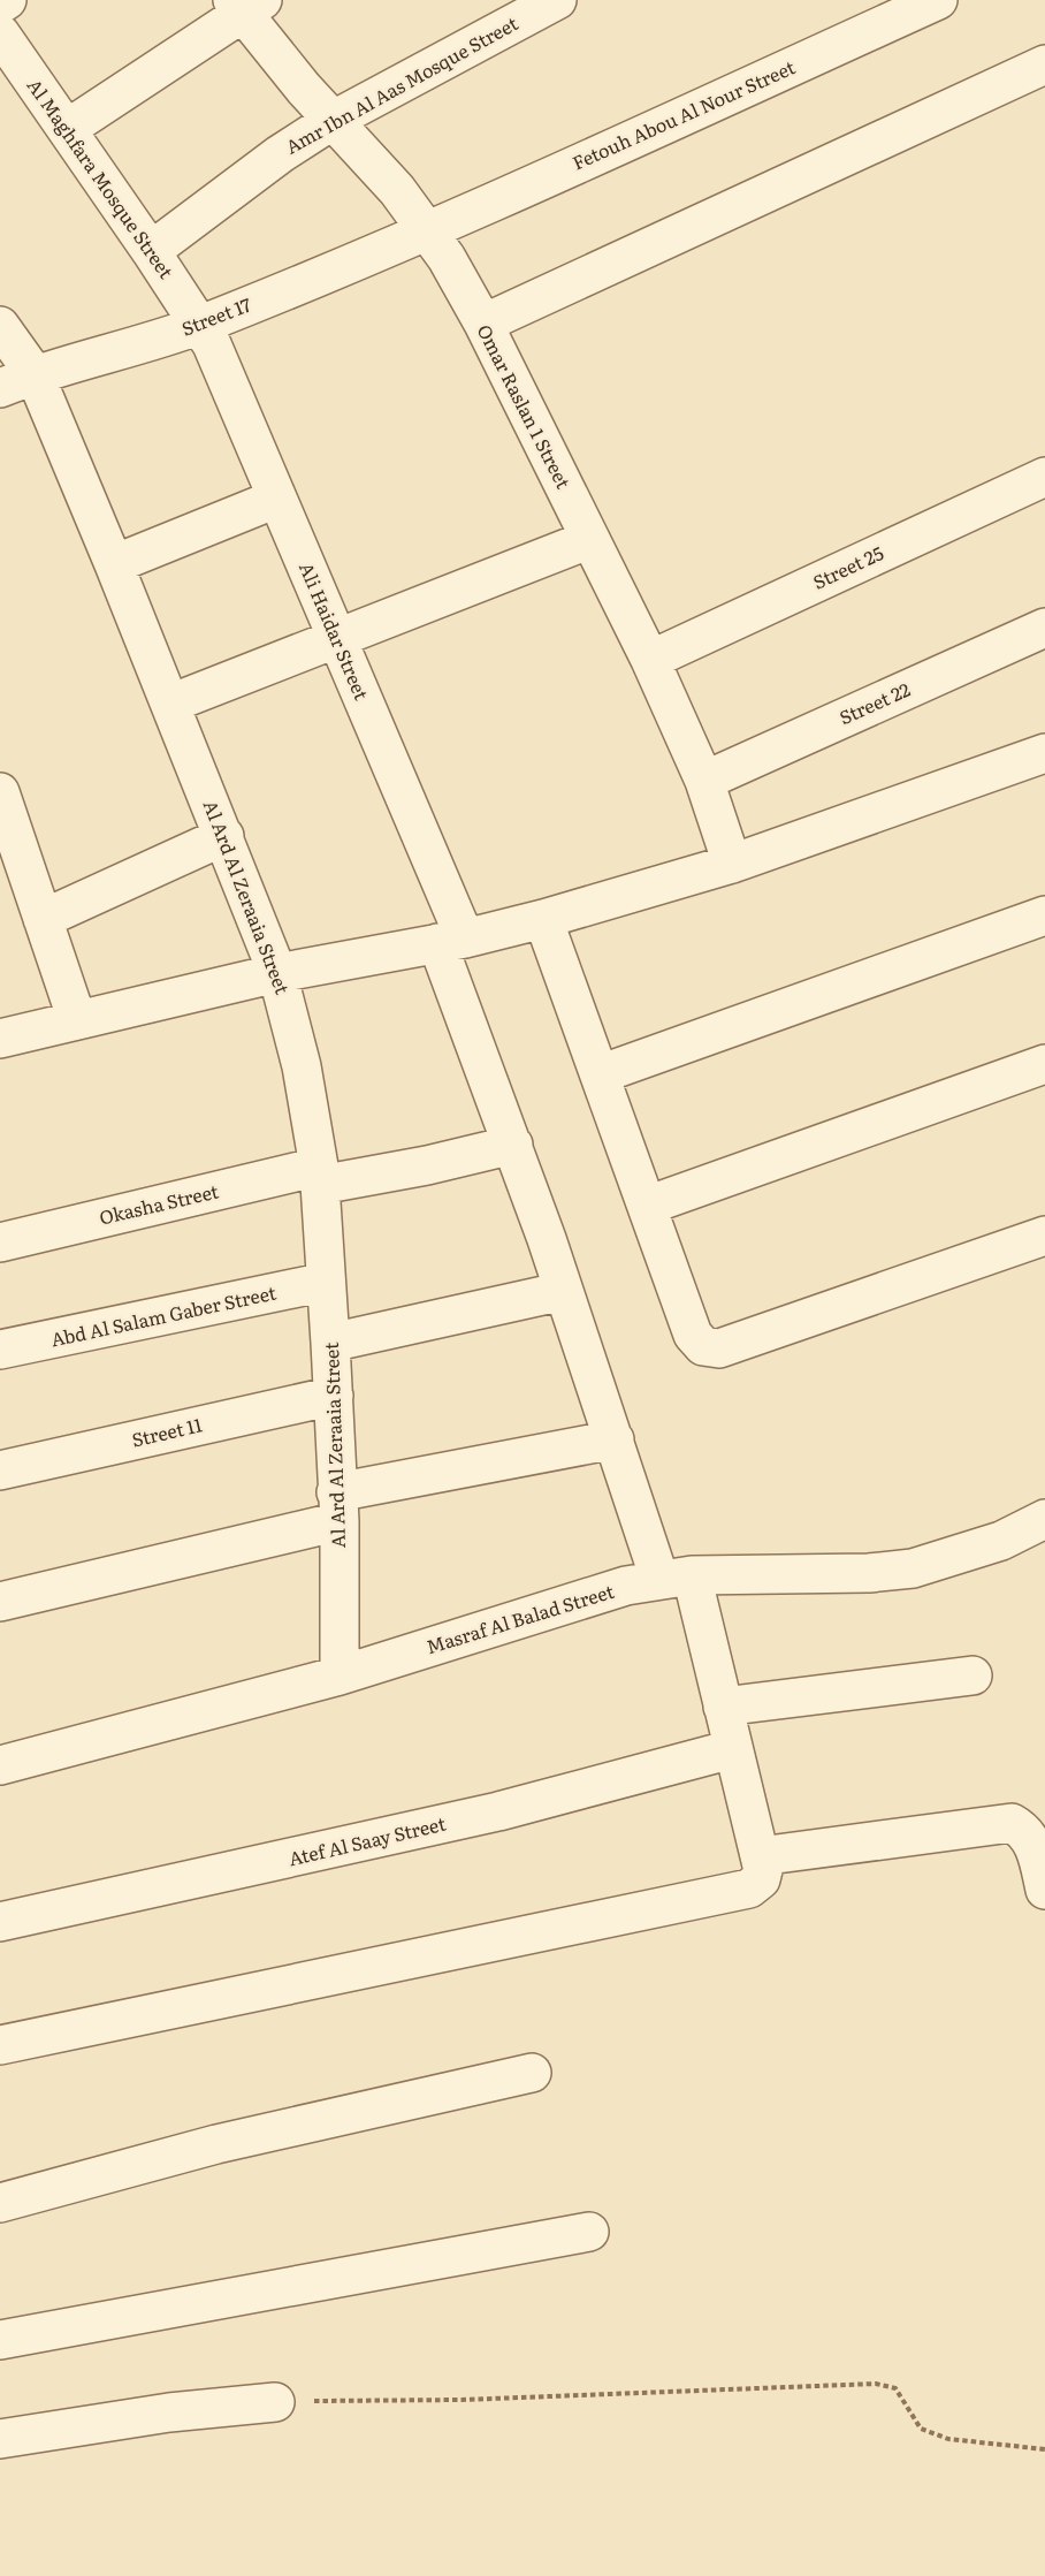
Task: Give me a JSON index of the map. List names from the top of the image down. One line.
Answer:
{"streets":{"street":["Amr Ibn Al Aas Mosque Street","Fetouh Abou Al Nour Street","Al Maghfara Mosque Street","Street 17","Omar Raslan 1 Street","Street 25","Ali Haidar Street","Street 22","Al Ard Al Zeraaia Street","Okasha Street","Abd Al Salam Gaber Street","Street 11","Masraf Al Balad Street","Atef Al Saay Street"]},"crossings":[["Amr Ibn Al Aas Mosque Street","Al Maghfara Mosque Street"],["Amr Ibn Al Aas Mosque Street","Omar Raslan 1 Street"],["Fetouh Abou Al Nour Street","Street 17"],["Fetouh Abou Al Nour Street","Omar Raslan 1 Street"],["Al Maghfara Mosque Street","Street 17"],["Al Maghfara Mosque Street","Ali Haidar Street"],["Street 17","Omar Raslan 1 Street"],["Street 17","Ali Haidar Street"],["Street 17","Al Ard Al Zeraaia Street"],["Omar Raslan 1 Street","Street 25"],["Omar Raslan 1 Street","Street 22"],["Ali Haidar Street","Okasha Street"],["Ali Haidar Street","Masraf Al Balad Street"],["Ali Haidar Street","Atef Al Saay Street"],["Al Ard Al Zeraaia Street","Okasha Street"],["Al Ard Al Zeraaia Street","Abd Al Salam Gaber Street"],["Al Ard Al Zeraaia Street","Street 11"],["Al Ard Al Zeraaia Street","Masraf Al Balad Street"]]}
